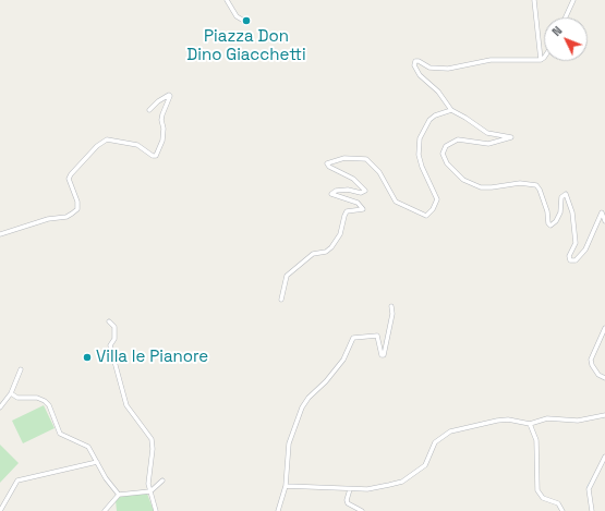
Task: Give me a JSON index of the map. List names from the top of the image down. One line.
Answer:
{"places":["Piazza Don Dino Giacchetti","Villa le Pianore"],"north":"top left"}
